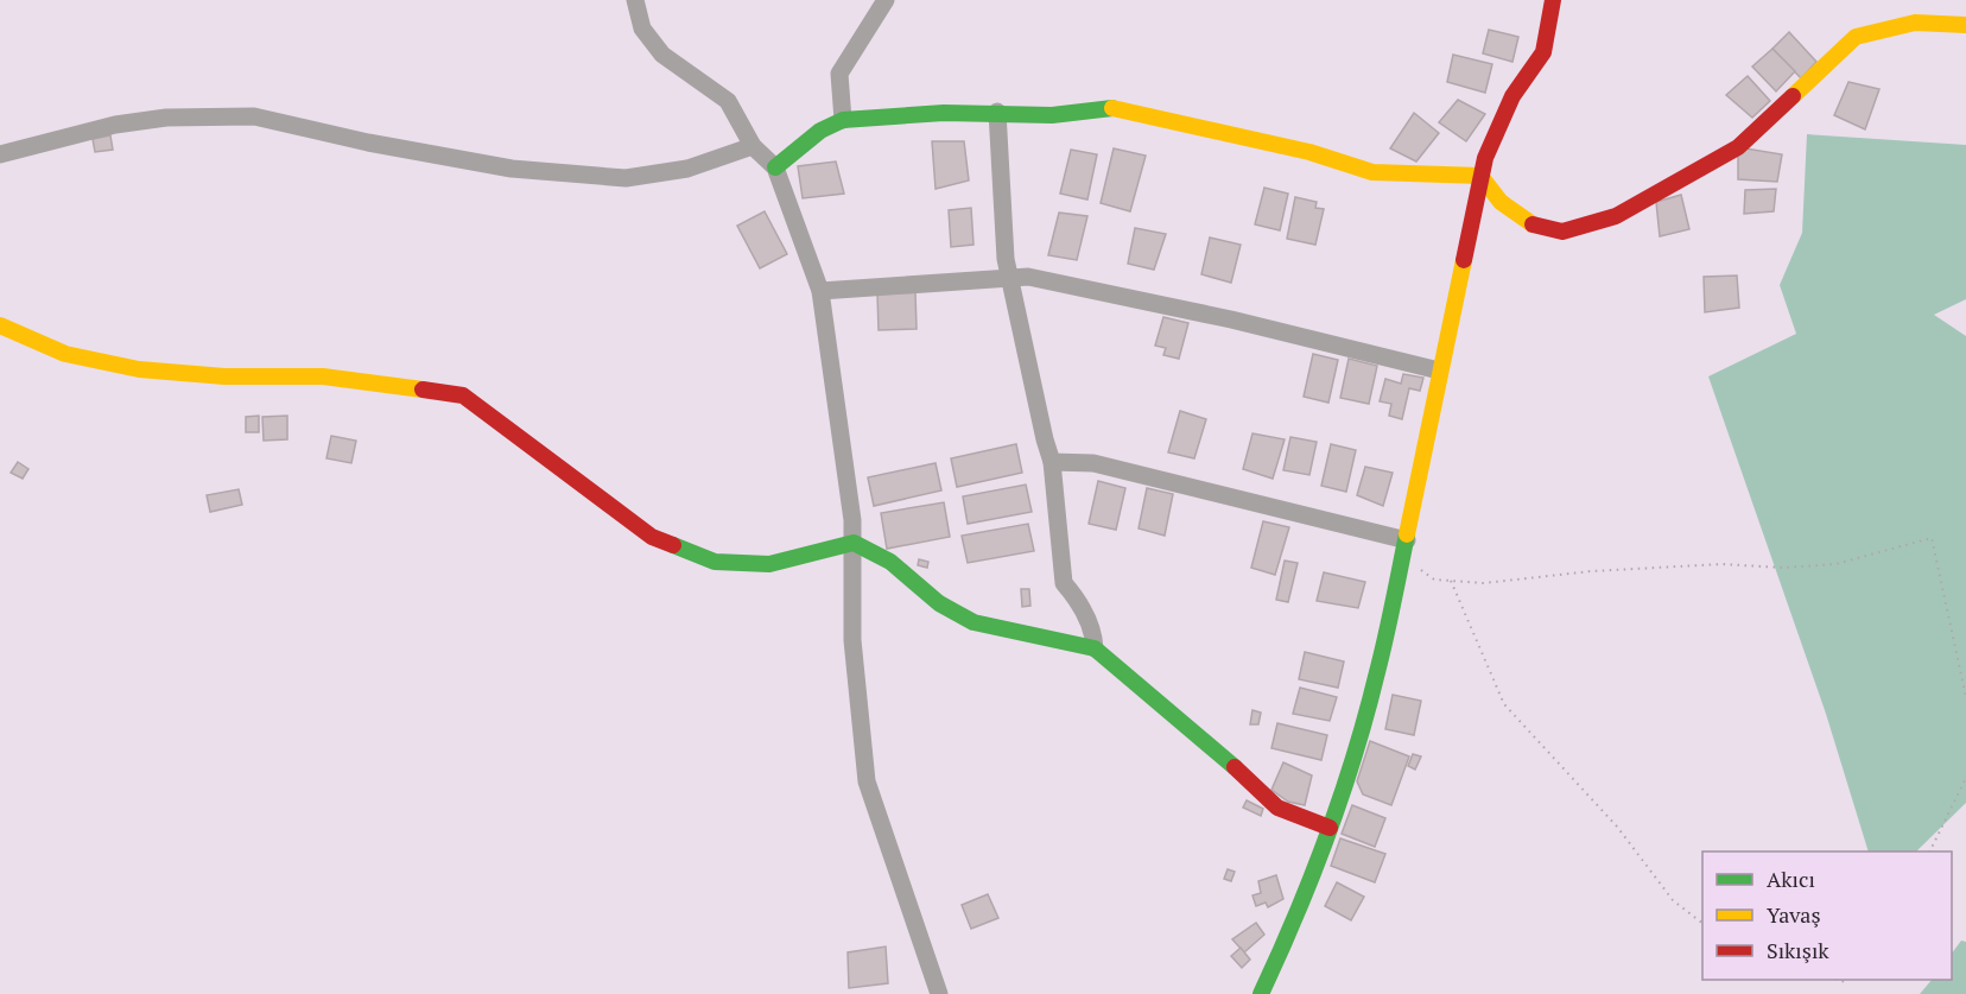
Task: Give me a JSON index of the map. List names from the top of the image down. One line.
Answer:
{"legend":["Akıcı","Yavaş","Sıkışık"]}
